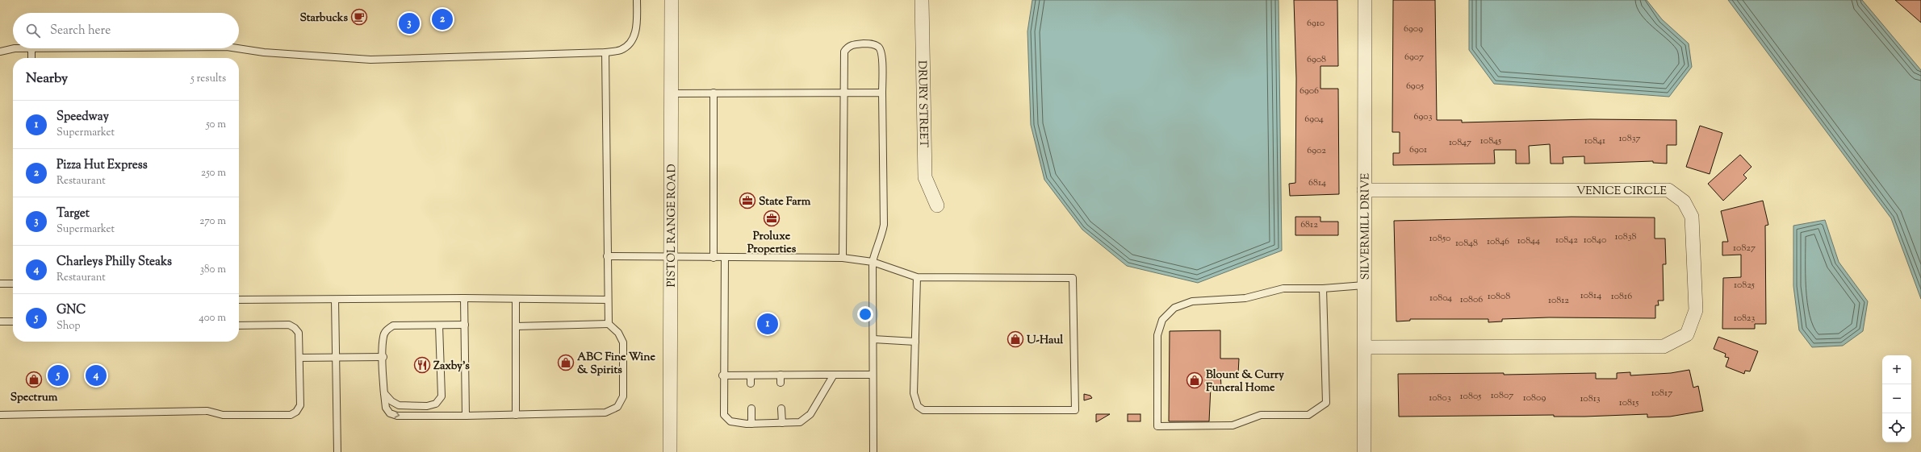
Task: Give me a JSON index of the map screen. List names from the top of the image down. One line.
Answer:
{"streets":{"street":["DRURY STREET","VENICE CIRCLE","PISTOL RANGE ROAD","SILVERMILL DRIVE"]},"crossings":[["VENICE CIRCLE","SILVERMILL DRIVE"]],"places":{"cafe":["Starbucks"],"office":["State Farm","Proluxe Properties"],"shop":["U-Haul","ABC Fine Wine & Spirits","Spectrum","Blount & Curry Funeral Home"],"restaurant":["Zaxby's"]},"house_numbers":["6910","6909","6907","6908","6905","6906","6903","6904","10837","10845","10841","10847","6901","6902","6814","6812","10838","10850","10842","10840","10844","10846","10848","10827","10825","10814","10808","10816","10804","10806","10812","10823","10817","10807","10805","10803","10809","10813","10815"],"page":{"pins":["2","3","1","4","5"],"search":"Search here","heading":["Nearby","5 results"],"list":[{"mark":"1","name":"Speedway","note":"Supermarket","value":"50 m"},{"mark":"2","name":"Pizza Hut Express","note":"Restaurant","value":"250 m"},{"mark":"3","name":"Target","note":"Supermarket","value":"270 m"},{"mark":"4","name":"Charleys Philly Steaks","note":"Restaurant","value":"380 m"},{"mark":"5","name":"GNC","note":"Shop","value":"400 m"}],"map_buttons":["+","−"]}}
